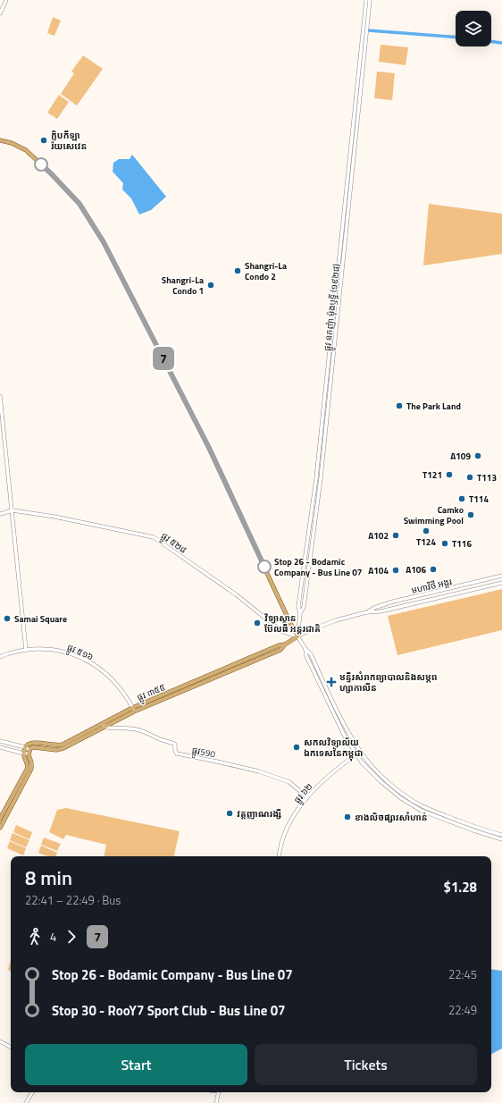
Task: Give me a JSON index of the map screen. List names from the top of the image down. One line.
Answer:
{"streets":{"main road":["ផ្លូវ ឧកញ៉ា ម៉ុងឫទ្ធី (១៩២៨)","ផ្លូវ ៥២៨","មហាវិថី អង្គរ","ផ្លូវ ៥១៦","ផ្លូវ ៣៥៥","ផ្លូវ590","ផ្លូវ ៦២"]},"crossings":[["ផ្លូវ ឧកញ៉ា ម៉ុងឫទ្ធី (១៩២៨)","ផ្លូវ ៥២៨"],["ផ្លូវ ឧកញ៉ា ម៉ុងឫទ្ធី (១៩២៨)","មហាវិថី អង្គរ"],["ផ្លូវ ឧកញ៉ា ម៉ុងឫទ្ធី (១៩២៨)","ផ្លូវ ៣៥៥"],["ផ្លូវ ៥២៨","មហាវិថី អង្គរ"],["ផ្លូវ ៥២៨","ផ្លូវ ៣៥៥"],["មហាវិថី អង្គរ","ផ្លូវ ៣៥៥"],["ផ្លូវ ៥១៦","ផ្លូវ ៣៥៥"],["ផ្លូវ ៣៥៥","ផ្លូវ590"],["ផ្លូវ590","ផ្លូវ ៦២"]],"places":{"other":["ក្លិបកីឡា រ៉យសេវេន","Shangri-La Condo 2","Shangri-La Condo 1","The Park Land","A109","T121","T113","T114","Camko Swimming Pool","T124","A102","T116","Stop 26 - Bodamic Company - Bus Line 07","A106","A104","Samai Square","វិទ្យាស្ថាន ប៊ែលធី អន្ដរជាតិ","សកលវិទ្យាល័យ ឯកទេសនៃកម្ពុជា","វត្តញាណរង្សី","ខាងលិចផ្សារសាំហាន់"],"health":["មន្ទីរសំរាកព្យាបាលនិងសម្ភព ហ្សាកាលីន"]},"lines":["bus line 7"],"page":{"on_map":"7","heading":["8 min","22:41 – 22:49 · Bus","$1.28"],"legs":["4","7"],"list":[{"name":"Stop 26 - Bodamic Company - Bus Line 07","value":"22:45"},{"name":"Stop 30 - RooY7 Sport Club - Bus Line 07","value":"22:49"}],"buttons":["Start","Tickets"]}}
